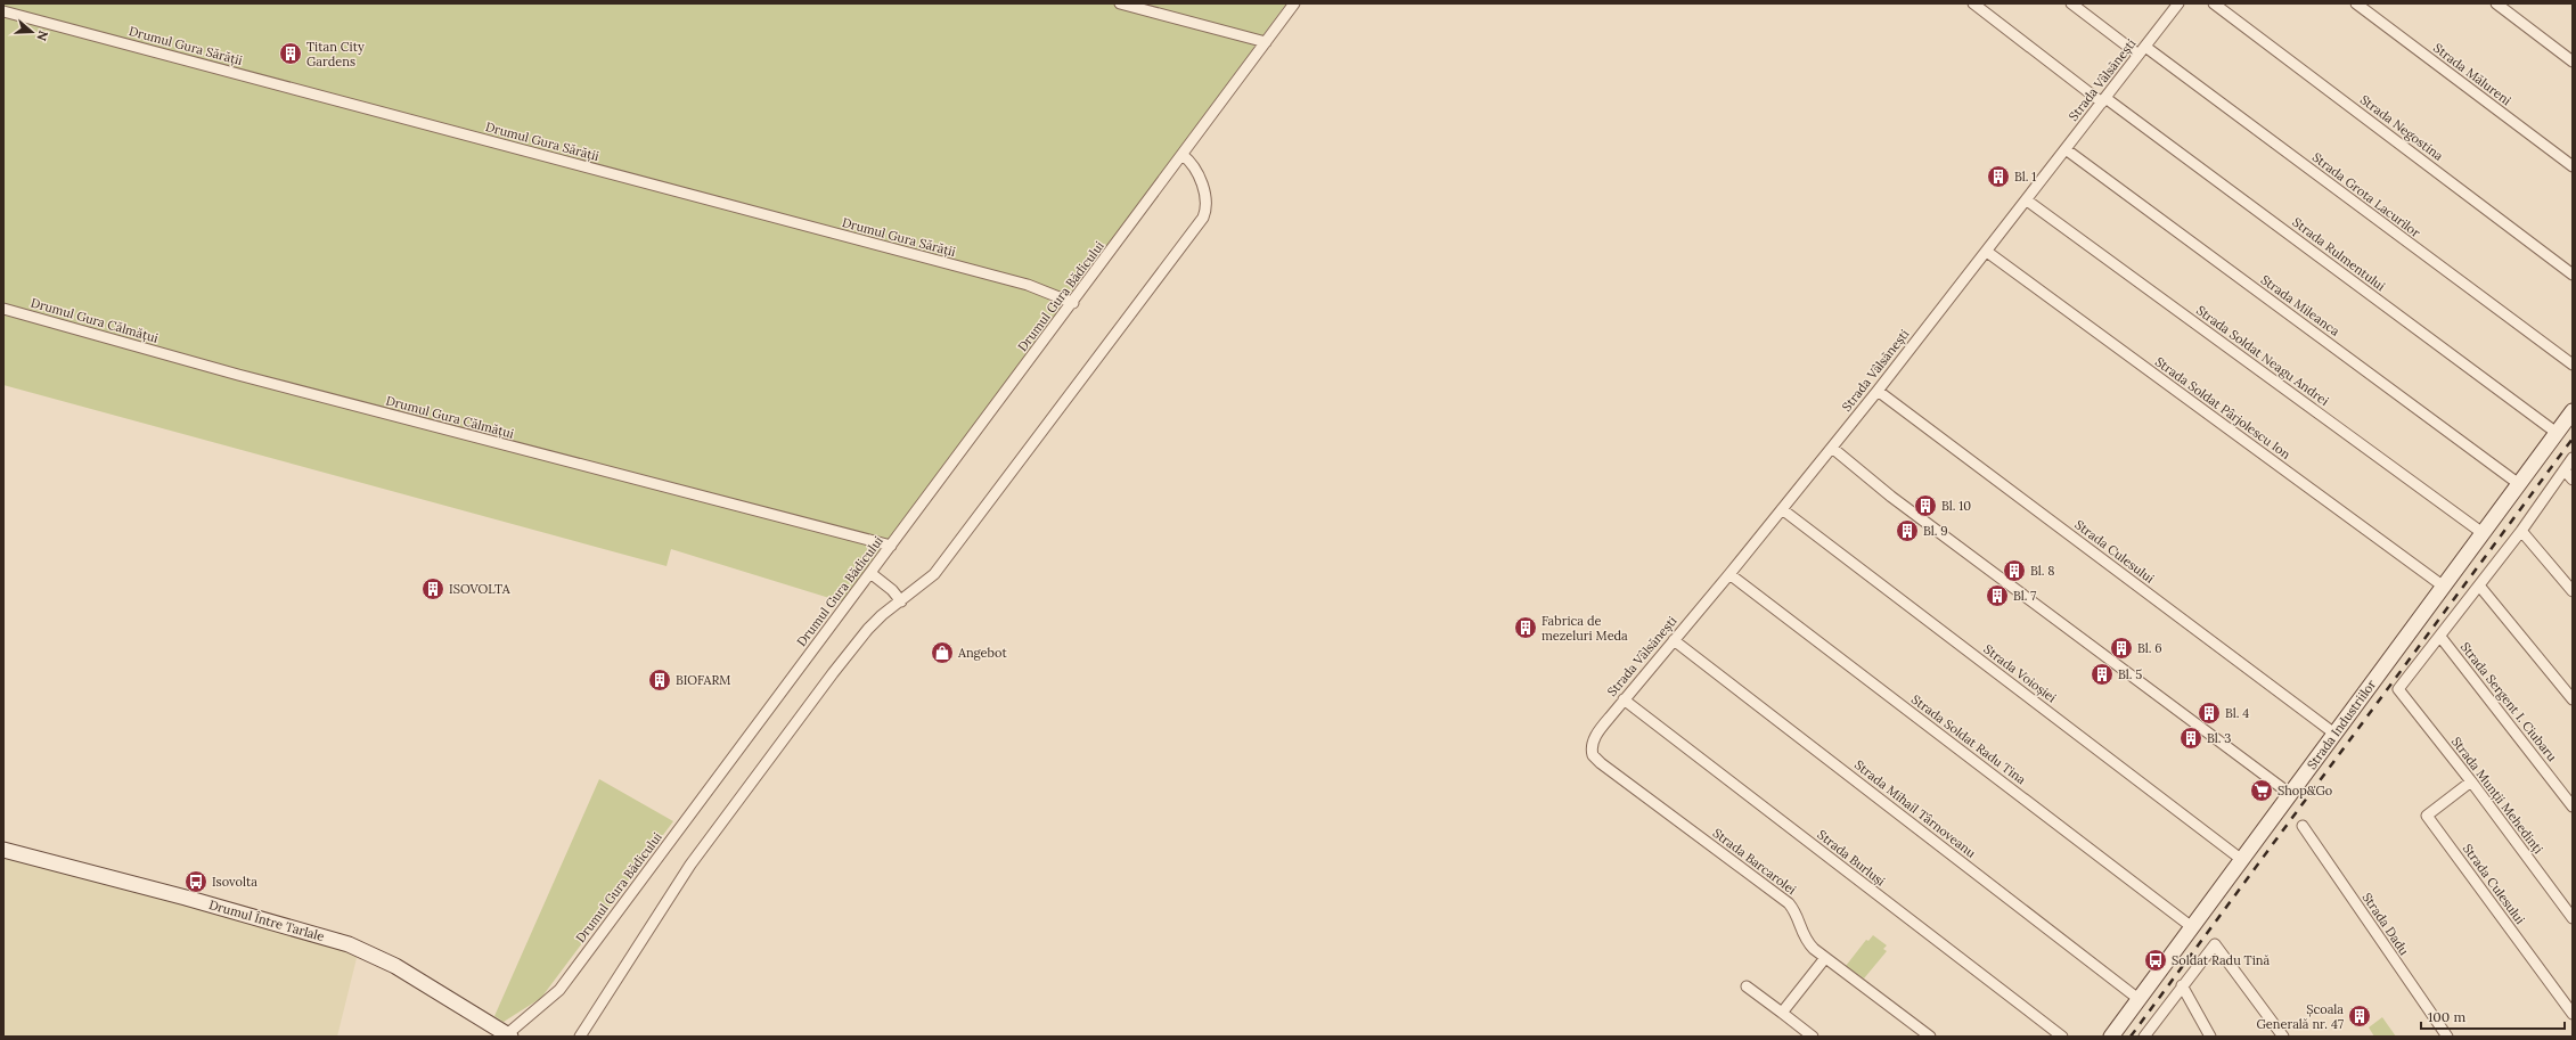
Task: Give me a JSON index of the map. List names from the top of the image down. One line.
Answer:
{"streets":{"main road":["Strada Industriilor","Drumul Între Tarlale"],"street":["Drumul Gura Sărății","Strada Mălureni","Strada Vâlsănești","Strada Negostina","Strada Grota Lacurilor","Strada Rulmentului","Drumul Gura Bădicului","Strada Mileanca","Drumul Gura Călmățui","Strada Soldat Neagu Andrei","Strada Soldat Pârjolescu Ion","Strada Culesului","Strada Voioșiei","Strada Sergent I. Ciubaru","Strada Soldat Radu Tina","Strada Munții Mehedinți","Strada Mihail Târnoveanu","Strada Burluși","Strada Barcarolei","Strada Dadu"]},"crossings":[["Drumul Gura Sărății","Drumul Gura Bădicului"],["Strada Vâlsănești","Strada Grota Lacurilor"],["Strada Vâlsănești","Strada Rulmentului"],["Strada Vâlsănești","Strada Mileanca"],["Strada Vâlsănești","Strada Soldat Neagu Andrei"],["Strada Vâlsănești","Strada Soldat Pârjolescu Ion"],["Strada Vâlsănești","Strada Culesului"],["Strada Vâlsănești","Strada Voioșiei"],["Strada Vâlsănești","Strada Soldat Radu Tina"],["Strada Vâlsănești","Strada Mihail Târnoveanu"],["Strada Vâlsănești","Strada Burluși"],["Strada Vâlsănești","Strada Barcarolei"],["Strada Rulmentului","Strada Industriilor"],["Drumul Gura Bădicului","Drumul Gura Călmățui"],["Drumul Gura Bădicului","Drumul Între Tarlale"],["Strada Mileanca","Strada Industriilor"],["Strada Soldat Neagu Andrei","Strada Industriilor"],["Strada Soldat Pârjolescu Ion","Strada Industriilor"],["Strada Culesului","Strada Industriilor"],["Strada Culesului","Strada Munții Mehedinți"],["Strada Voioșiei","Strada Industriilor"],["Strada Sergent I. Ciubaru","Strada Munții Mehedinți"],["Strada Industriilor","Strada Soldat Radu Tina"],["Strada Industriilor","Strada Mihail Târnoveanu"]],"places":{"building":["Titan City Gardens","Bl. 1","Bl. 10","Bl. 9","Bl. 8","ISOVOLTA","Bl. 7","Fabrica de mezeluri Meda","Bl. 6","Bl. 5","BIOFARM","Bl. 4","Bl. 3","Școala Generală nr. 47"],"shop":["Angebot"],"supermarket":["Shop&Go"],"bus stop":["Isovolta","Soldat Radu Tină"]},"scale_bar":"100 m","north":"right"}
